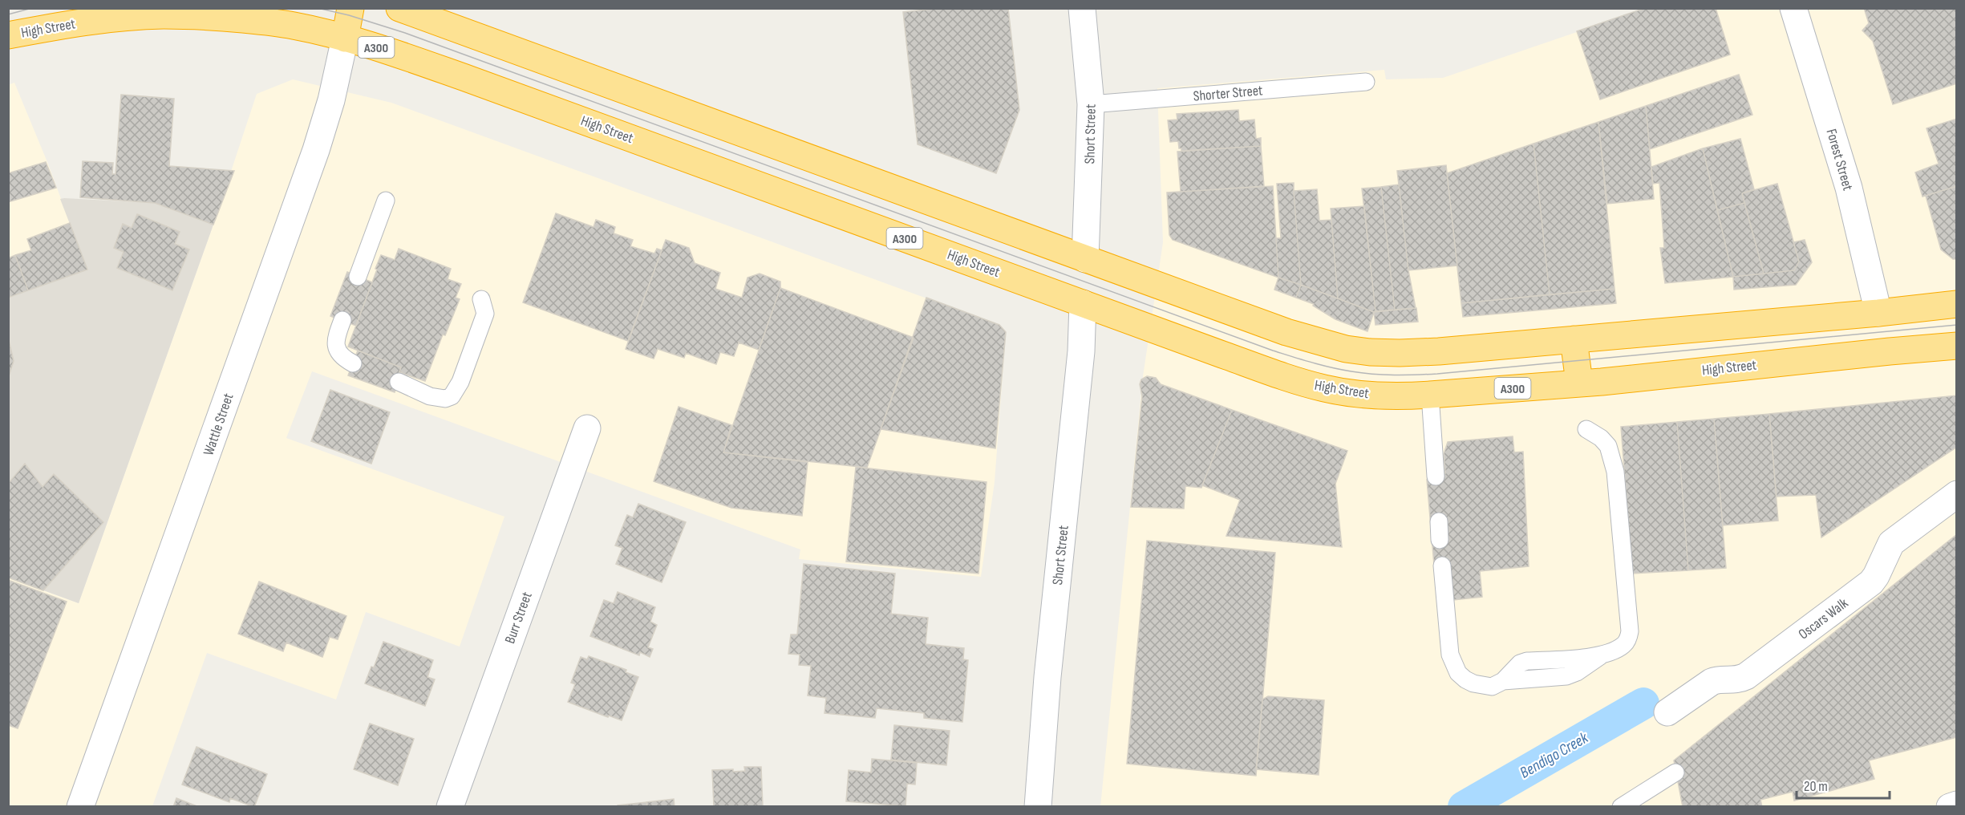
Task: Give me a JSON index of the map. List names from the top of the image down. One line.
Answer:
{"streets":{"highway":["High Street","A300"],"street":["Short Street","Forest Street","Wattle Street","Burr Street","Oscars Walk"],"lane":["Shorter Street"]},"crossings":[["High Street","Short Street"],["High Street","Wattle Street"],["Shorter Street","Short Street"]],"water":["Bendigo Creek"],"scale_bar":"20 m"}
